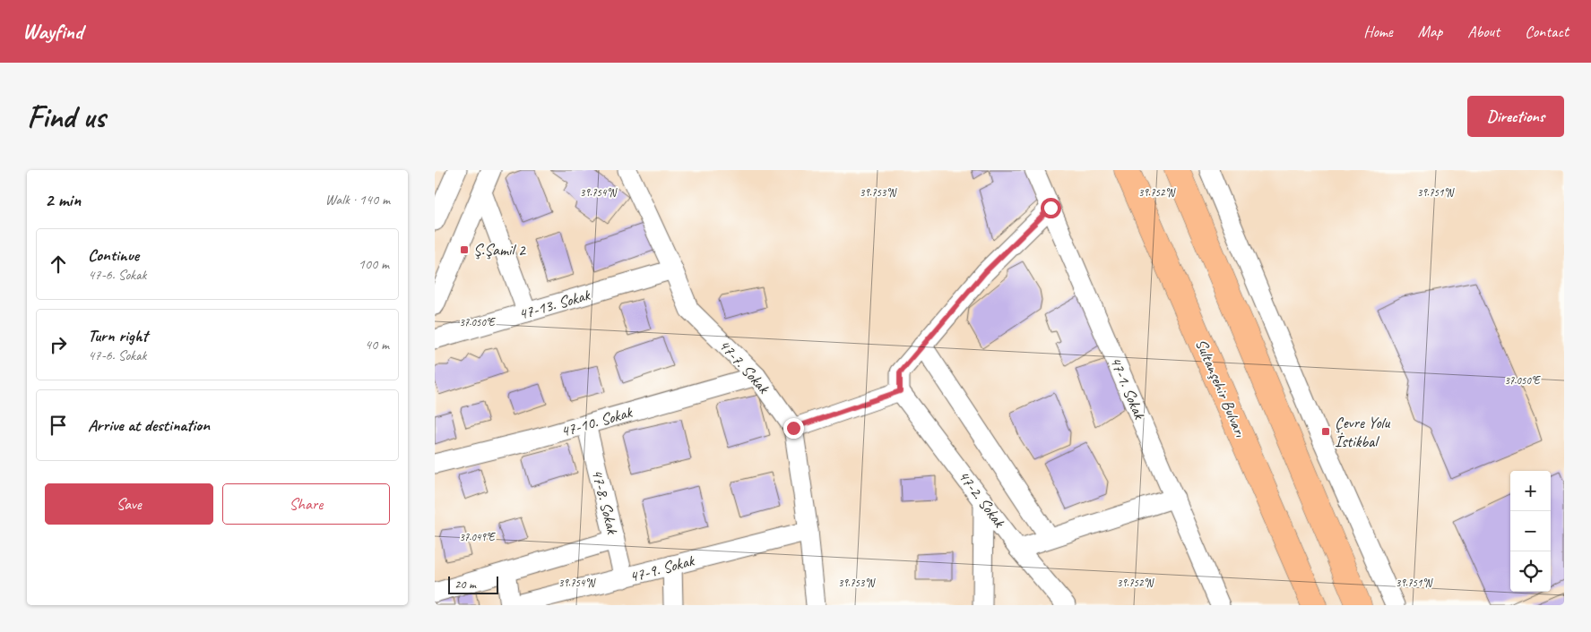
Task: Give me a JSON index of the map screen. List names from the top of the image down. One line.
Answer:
{"streets":{"highway":["Sultanşehir Bulvarı"],"street":["47-13. Sokak","47-7. Sokak","47-1. Sokak","47-10. Sokak","47-2. Sokak","47-8. Sokak","47-9. Sokak"]},"crossings":[["47-13. Sokak","47-7. Sokak"],["47-7. Sokak","47-10. Sokak"],["47-7. Sokak","47-9. Sokak"],["47-10. Sokak","47-8. Sokak"],["47-8. Sokak","47-9. Sokak"]],"places":{"transit":["Ş.Şamil 2","Çevre Yolu İstikbal"]},"scale_bar":"20 m","page":{"header":"Wayfind","nav":["Home","Map","About","Contact"],"buttons":["Directions",["Save","Share"]],"title":"Find us","heading":["2 min","Walk · 140 m"],"list":[["Continue","47-6. Sokak","100 m"],["Turn right","47-6. Sokak","40 m"],"Arrive at destination"],"map_buttons":["+","−"],"scale":"20 m"},"coordinates":["39.754°N","39.753°N","39.752°N","39.751°N","37.050°E","37.049°E"]}
